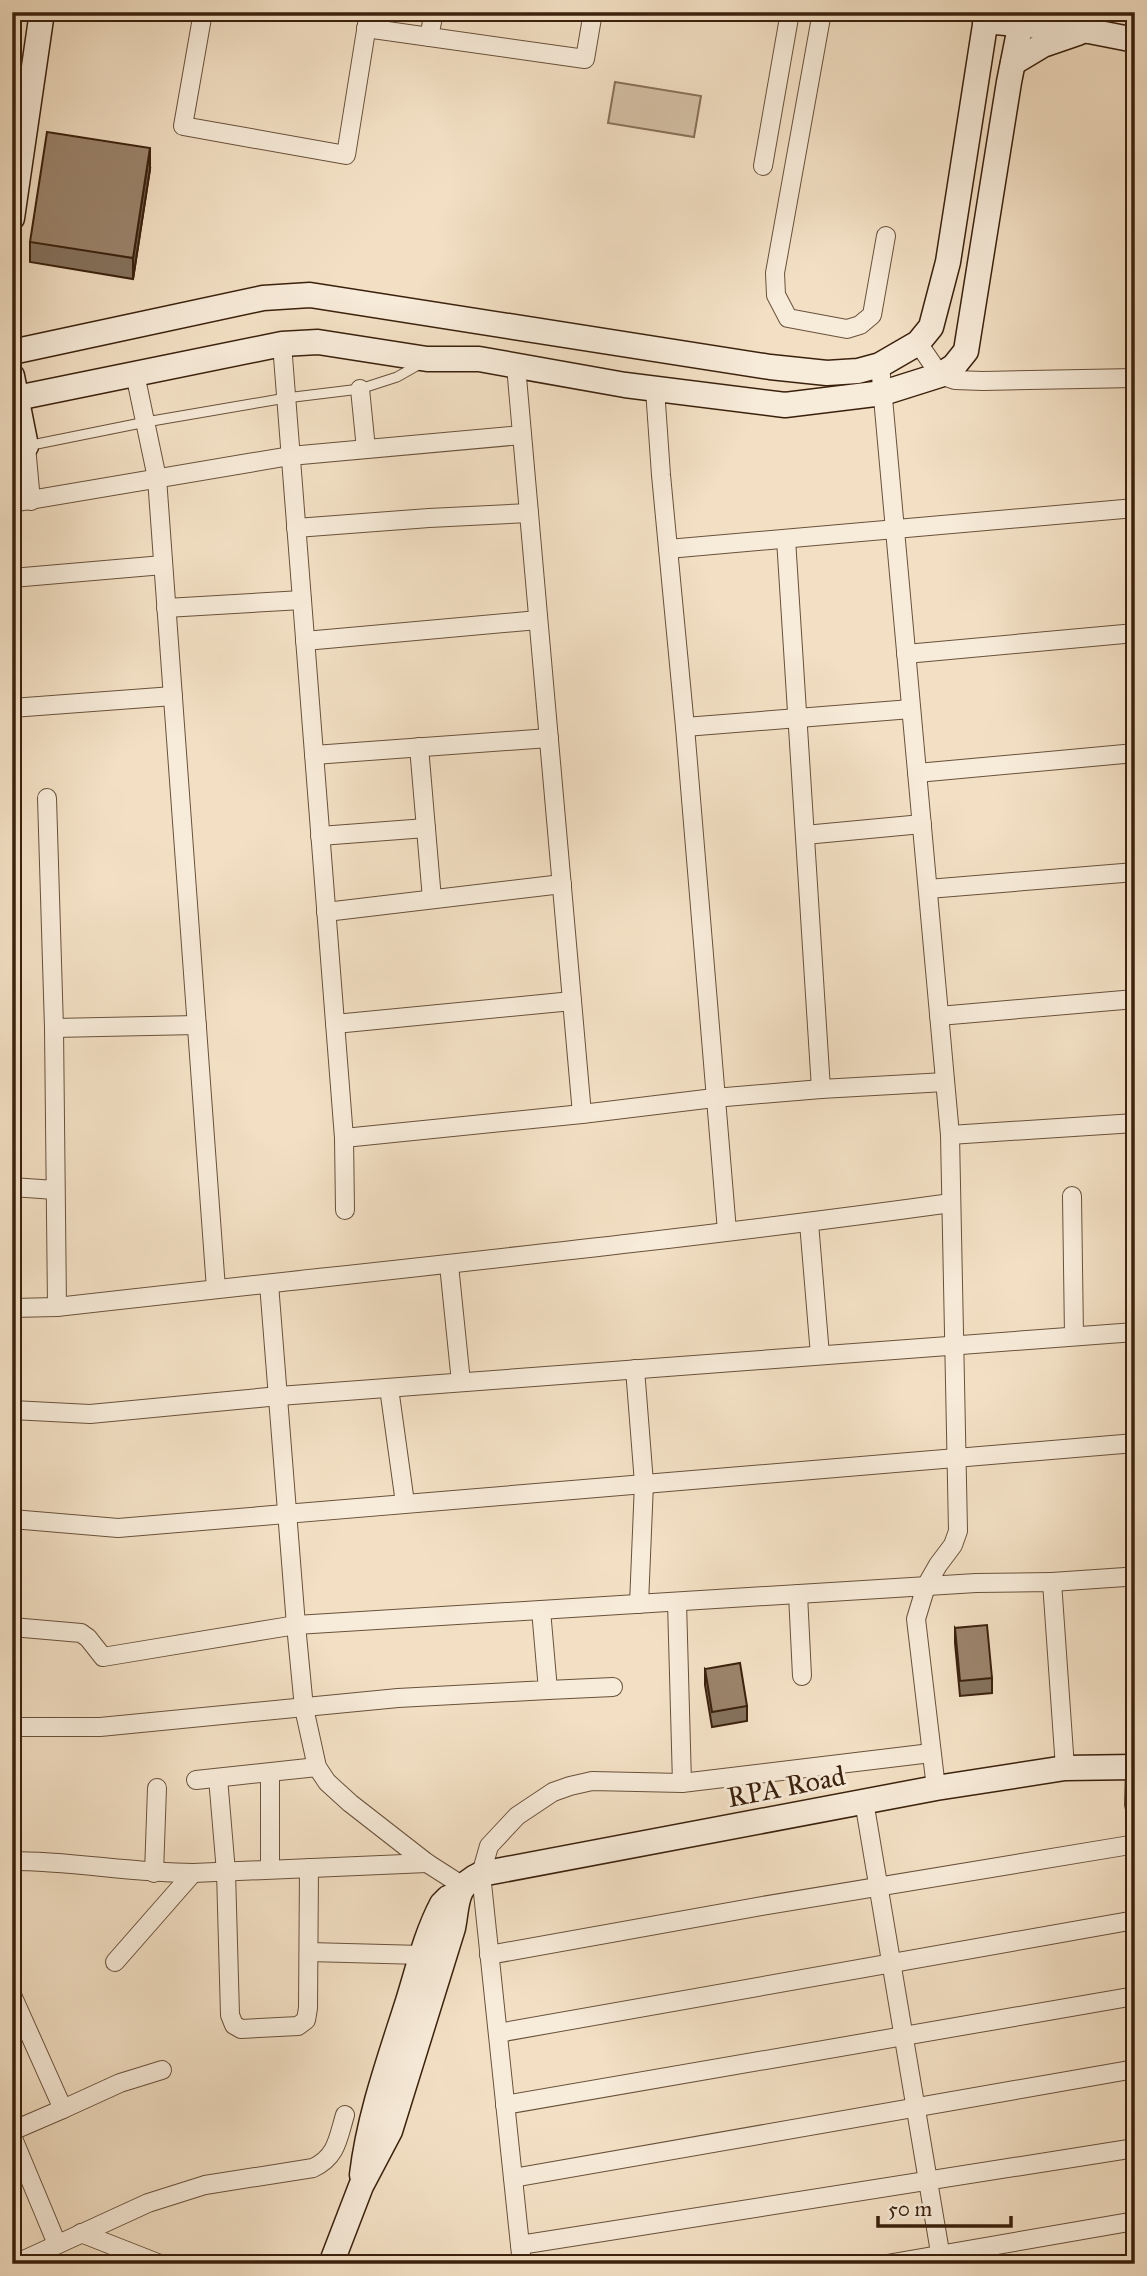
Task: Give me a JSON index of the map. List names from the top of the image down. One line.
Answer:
{"streets":{"street":["RPA Road"]},"scale_bar":"50 m"}
